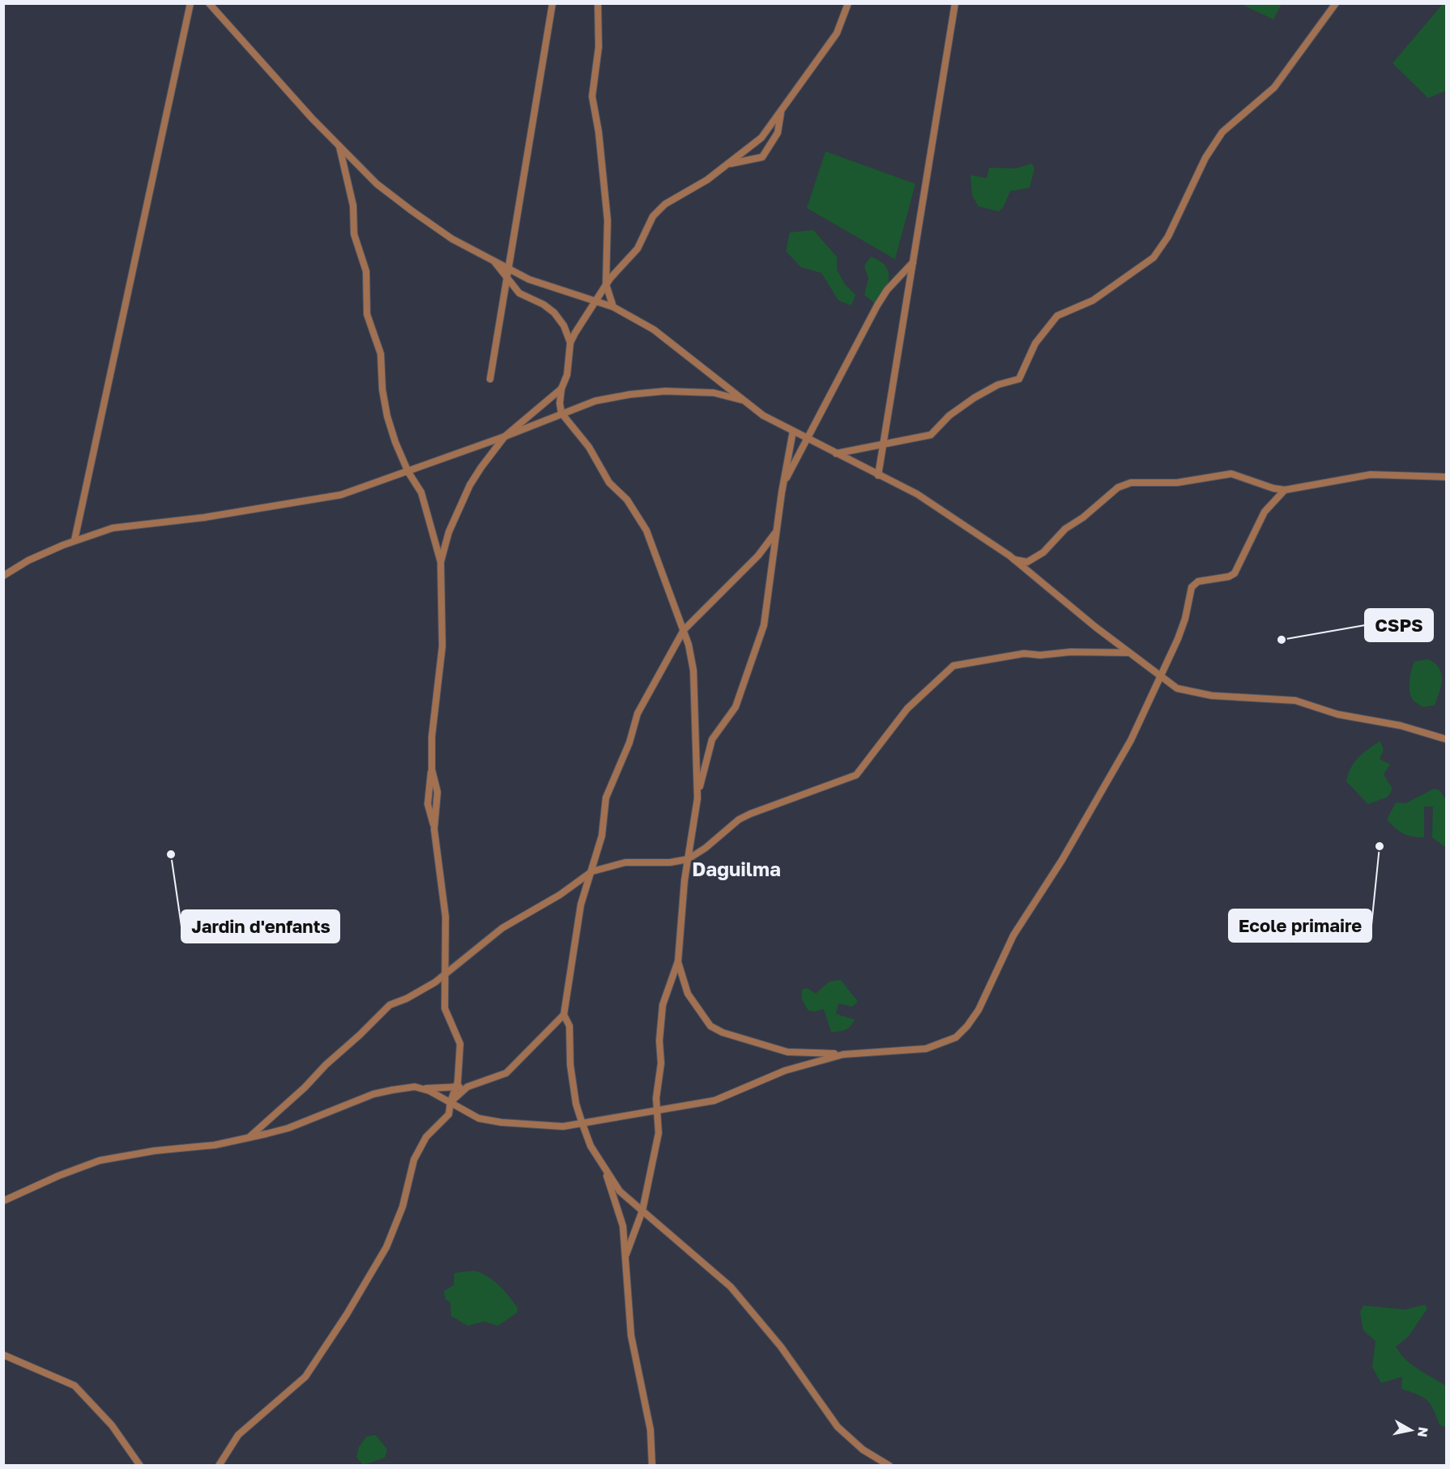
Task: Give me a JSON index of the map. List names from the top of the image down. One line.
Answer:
{"districts":["Daguilma"],"places":["CSPS","Ecole primaire","Jardin d'enfants"],"north":"right"}
